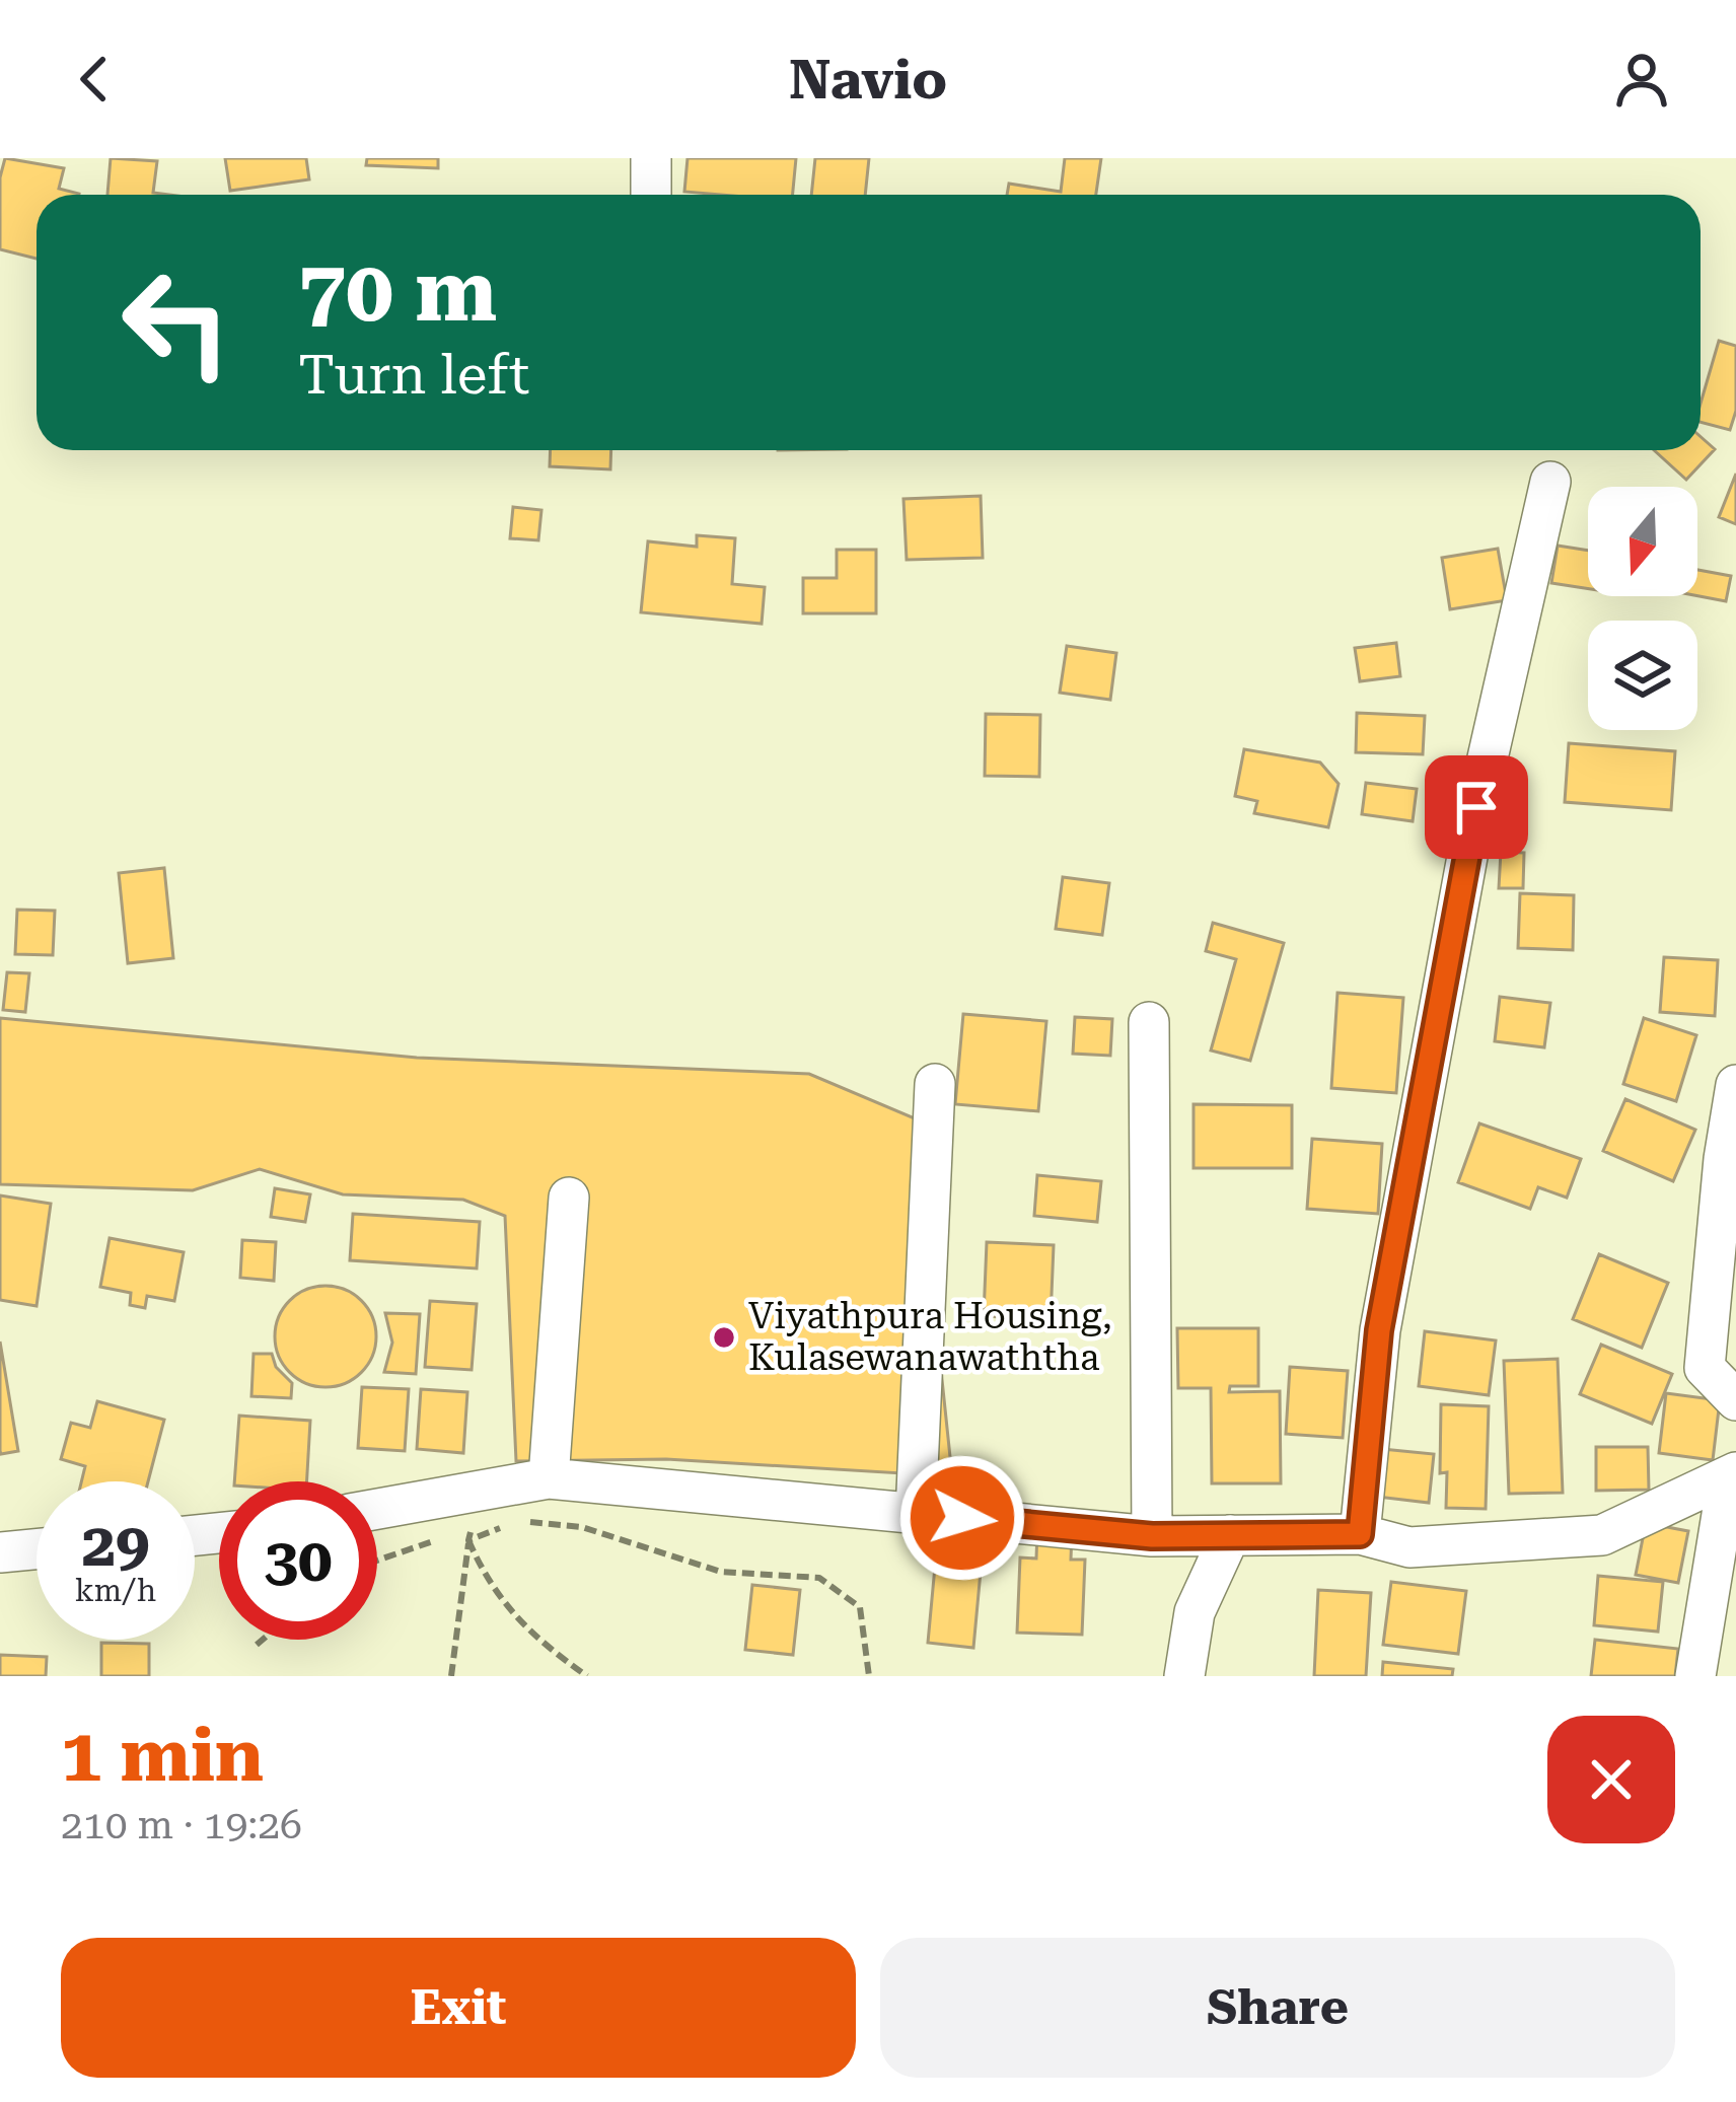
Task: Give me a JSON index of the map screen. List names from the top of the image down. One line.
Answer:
{"places":["Viyathpura Housing, Kulasewanawaththa"],"north":"bottom","page":{"header":"Navio","turn":["70 m","Turn left"],"speed":"29 km/h","limit":"30","heading":["1 min","210 m · 19:26"],"buttons":["Exit","Share"]}}
